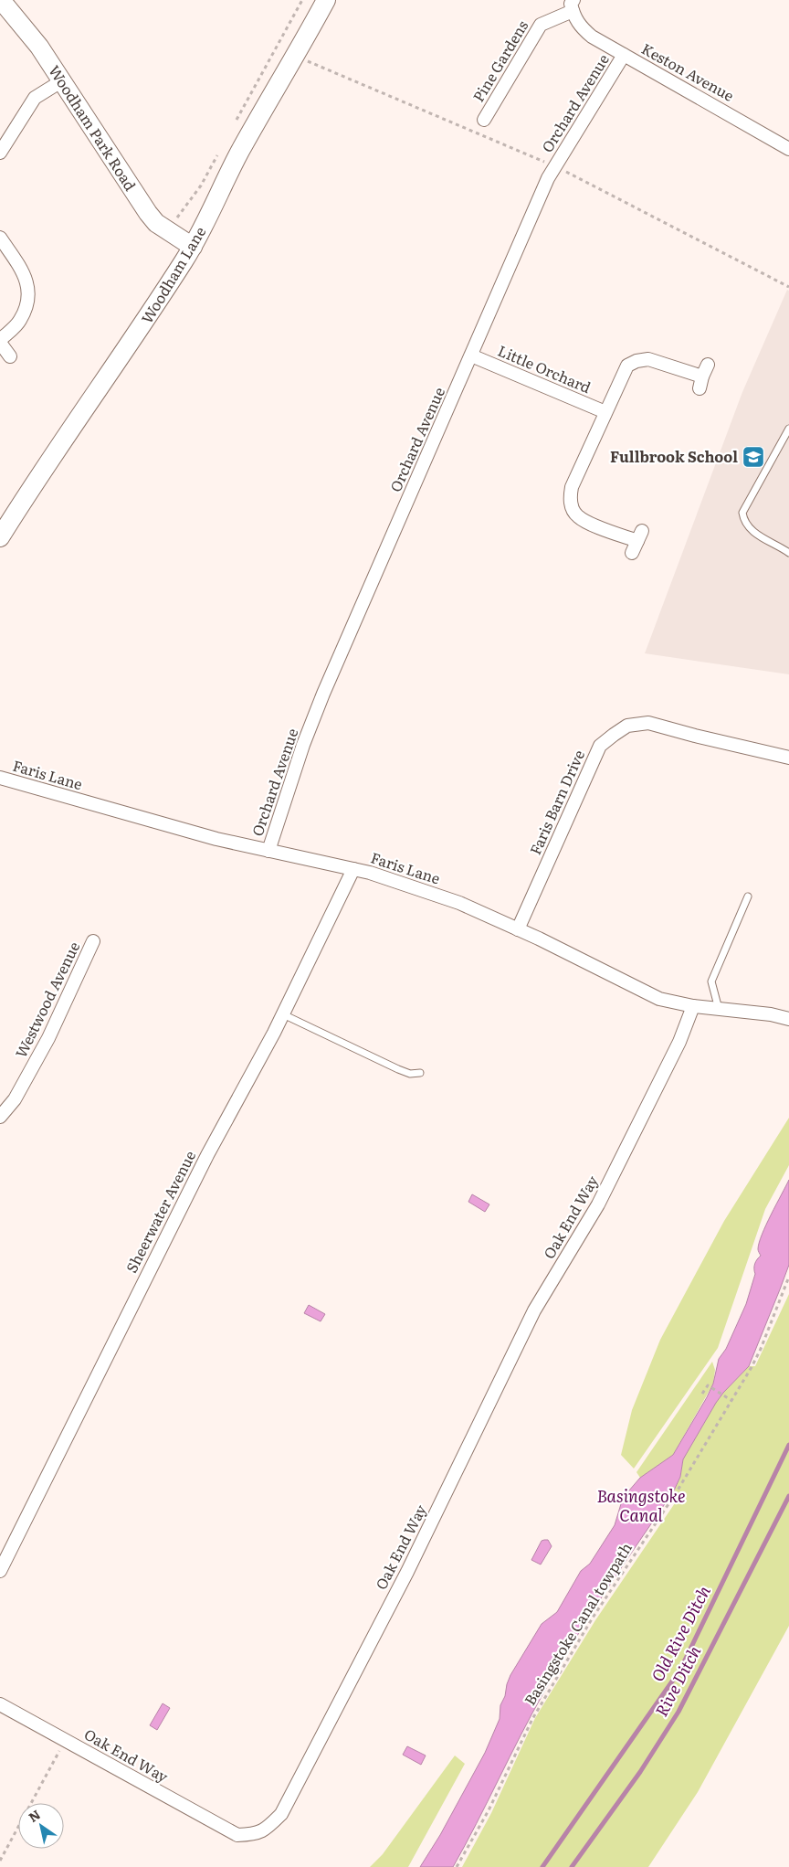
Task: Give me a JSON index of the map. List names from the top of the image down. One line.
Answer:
{"streets":{"main road":["Woodham Park Road","Woodham Lane"],"street":["Pine Gardens","Keston Avenue","Orchard Avenue","Little Orchard","Faris Lane","Faris Barn Drive","Westwood Avenue","Sheerwater Avenue","Oak End Way"],"path":["Basingstoke Canal towpath"]},"crossings":[["Pine Gardens","Keston Avenue"],["Keston Avenue","Orchard Avenue"],["Orchard Avenue","Little Orchard"],["Orchard Avenue","Faris Lane"],["Woodham Park Road","Woodham Lane"],["Faris Lane","Faris Barn Drive"],["Faris Lane","Sheerwater Avenue"],["Faris Lane","Oak End Way"]],"water":["Basingstoke Canal","Old Rive Ditch","Rive Ditch"],"places":{"school or university":["Fullbrook School"]},"north":"top left"}
